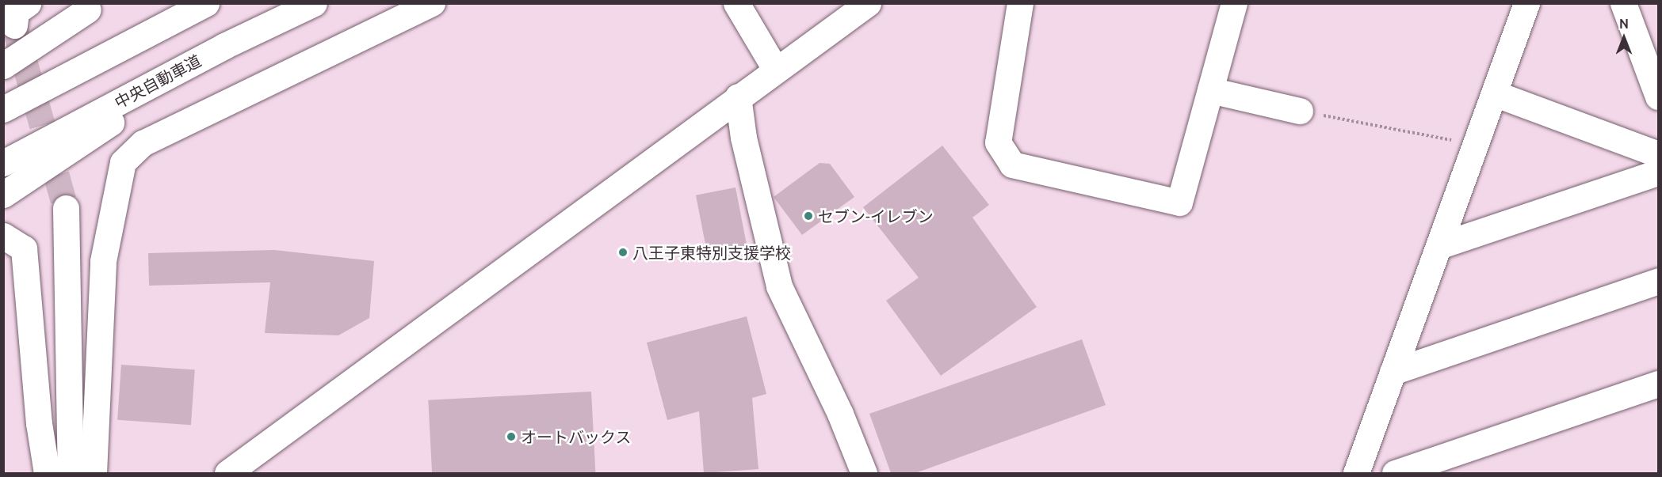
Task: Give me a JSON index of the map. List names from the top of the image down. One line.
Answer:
{"streets":{"main road":["中央自動車道"]},"places":["セブン-イレブン","八王子東特別支援学校","オートバックス"],"north":"top"}
